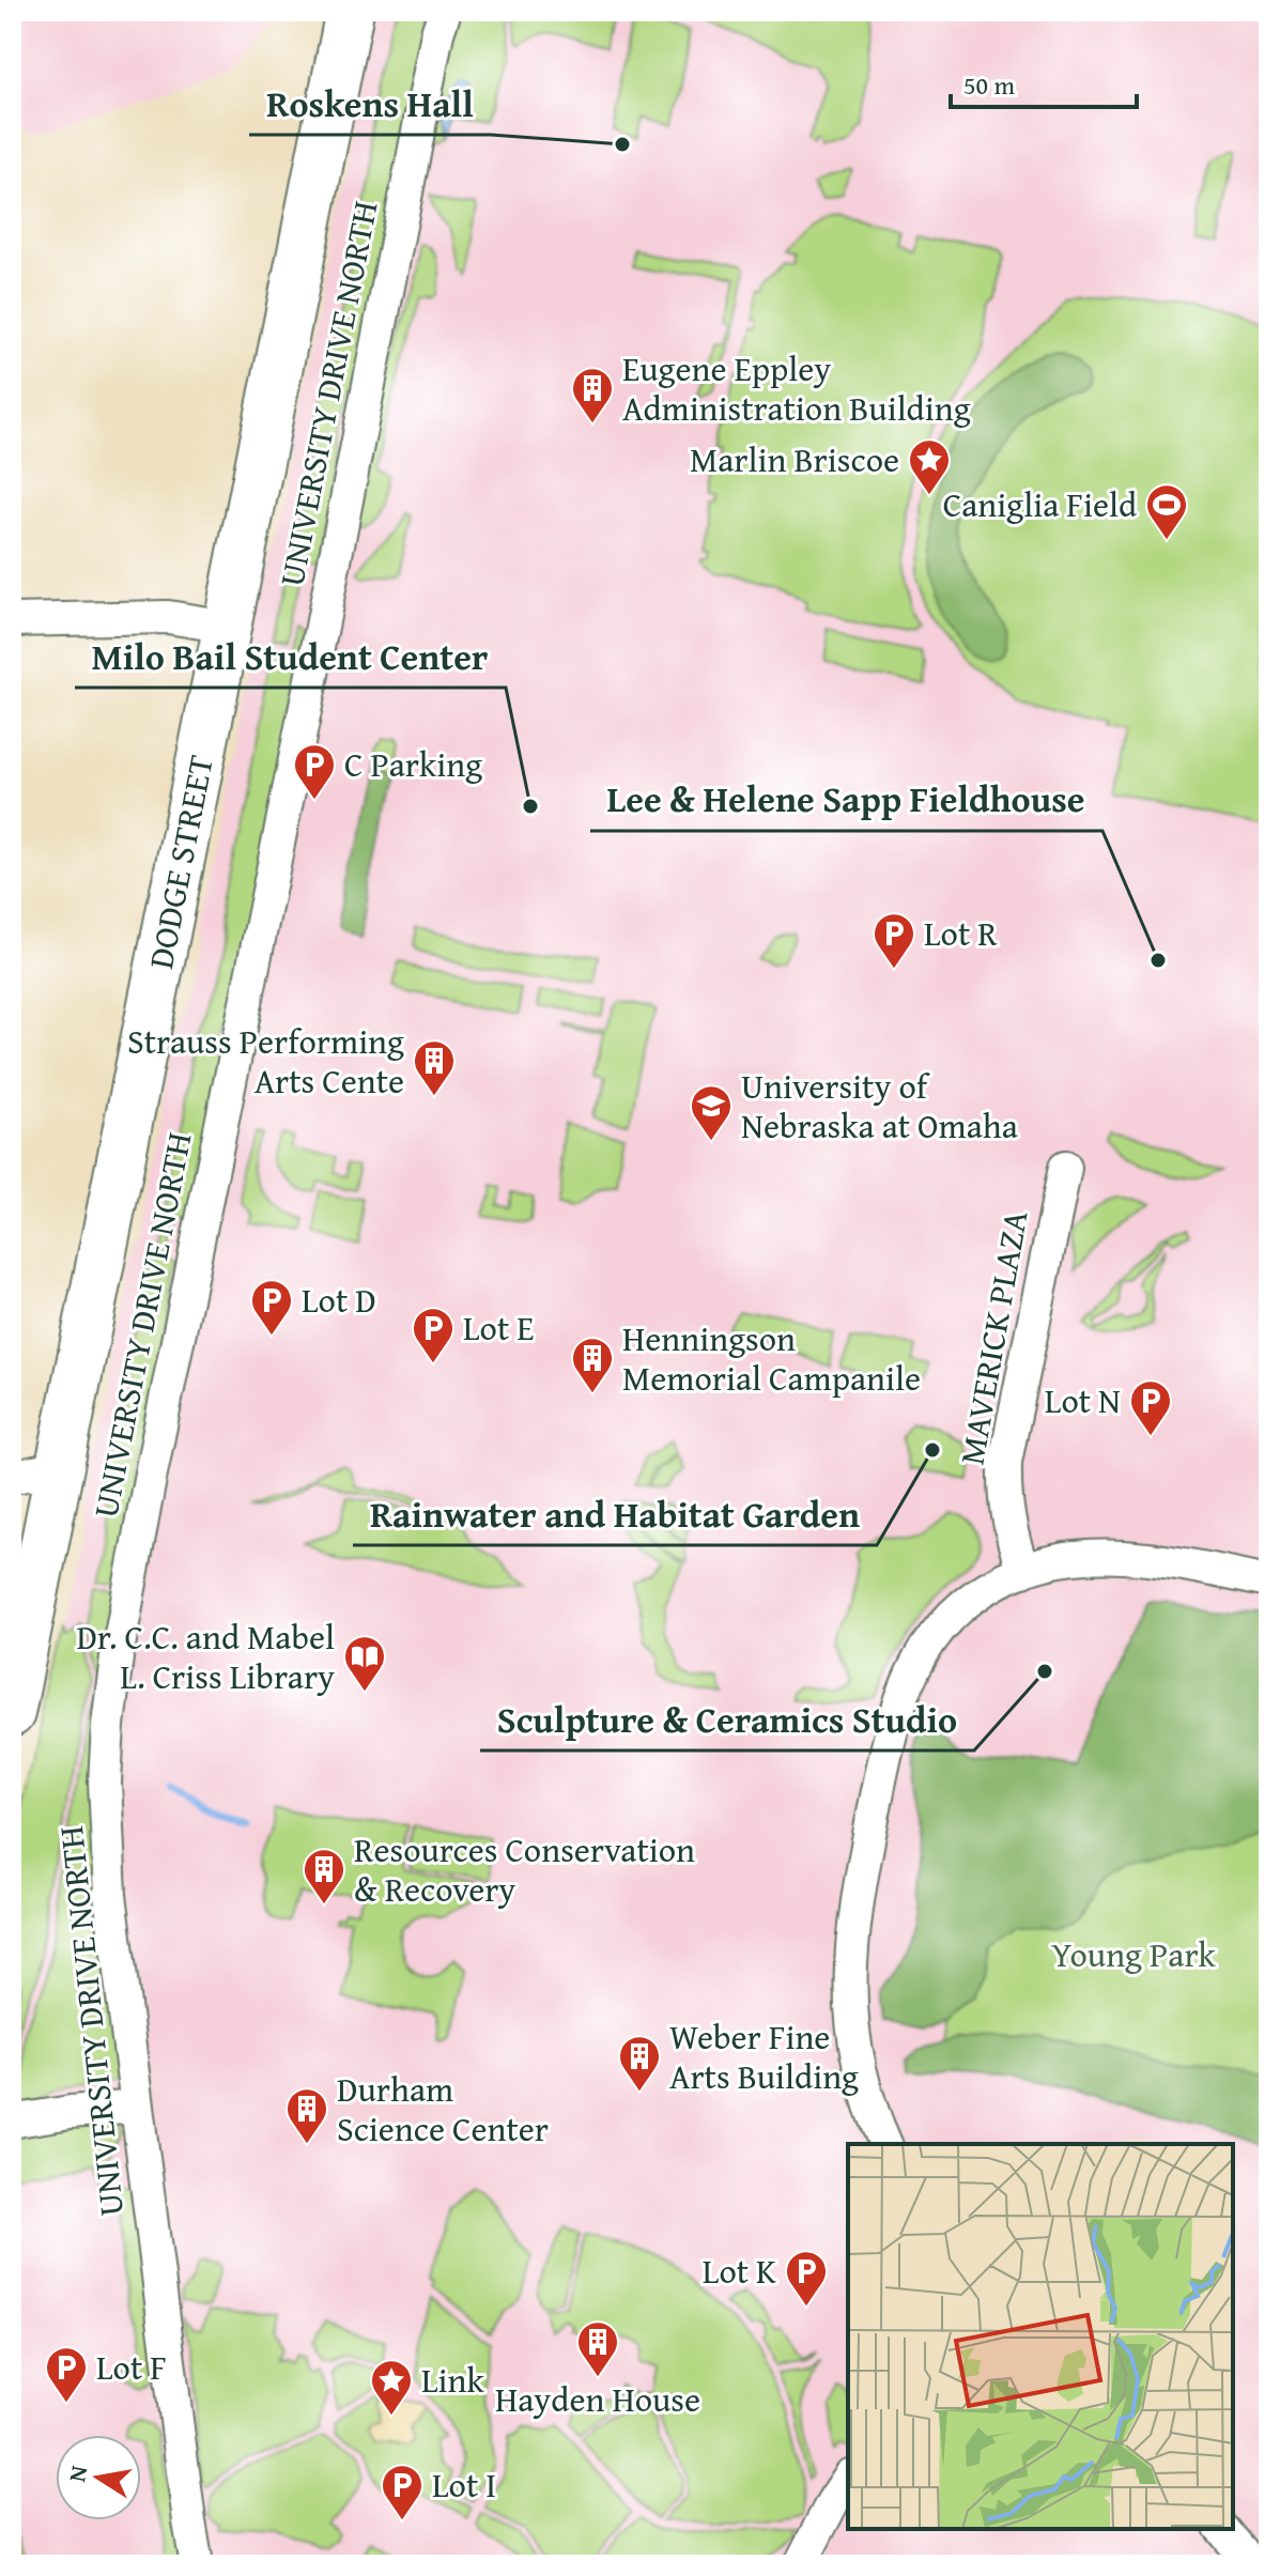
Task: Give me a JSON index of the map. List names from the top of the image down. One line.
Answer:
{"streets":{"highway":["DODGE STREET"],"street":["UNIVERSITY DRIVE NORTH","MAVERICK PLAZA"]},"parks":["Young Park"],"places":{"other":["Roskens Hall","Milo Bail Student Center","Lee & Helene Sapp Fieldhouse","Rainwater and Habitat Garden","Sculpture & Ceramics Studio"],"building":["Eugene Eppley Administration Building","Strauss Performing Arts Cente","Henningson Memorial Campanile","Resources Conservation & Recovery","Weber Fine Arts Building","Durham Science Center","Hayden House"],"place":["Marlin Briscoe","Link"],"sports":["Caniglia Field"],"parking":["C Parking","Lot R","Lot D","Lot E","Lot N","Lot K","Lot F","Lot I"],"school or university":["University of Nebraska at Omaha"],"library":["Dr. C.C. and Mabel L. Criss Library"]},"scale_bar":"50 m","north":"left"}
